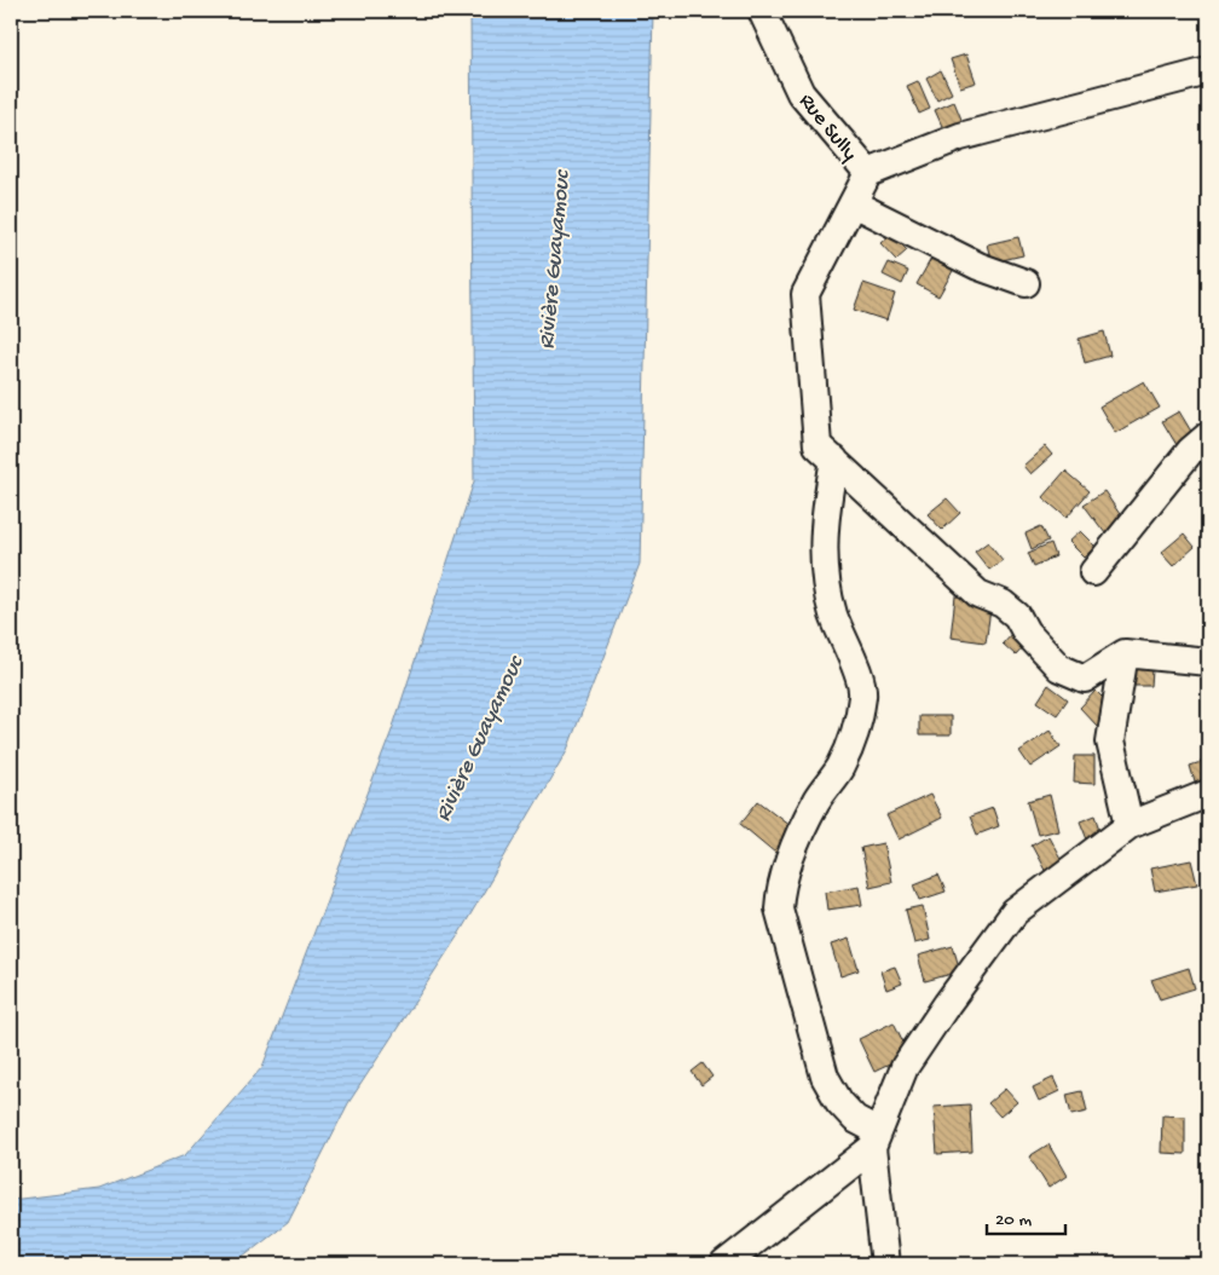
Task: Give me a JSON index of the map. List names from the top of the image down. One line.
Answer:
{"streets":{"street":["Rue Sully"]},"water":["Rivière Guayamouc"],"scale_bar":"20 m"}
